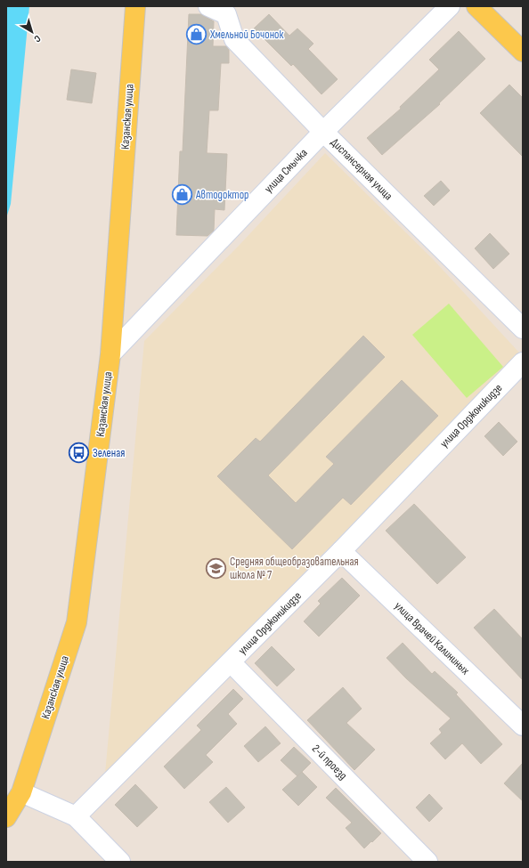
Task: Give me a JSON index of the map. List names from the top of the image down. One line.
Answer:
{"streets":{"main road":["Казанская улица"],"street":["Диспансерная улица","улица Смычка","улица Орджоникидзе","улица Врачей Калининых","2-й проезд"]},"crossings":[["Казанская улица","улица Смычка"],["Диспансерная улица","улица Смычка"],["улица Орджоникидзе","улица Врачей Калининых"],["улица Орджоникидзе","2-й проезд"]],"places":{"shop":["Хмельной Бочонок","Автодоктор"],"bus stop":["Зеленая"],"school or university":["Средняя общеобразовательная школа № 7"]},"north":"bottom right"}
